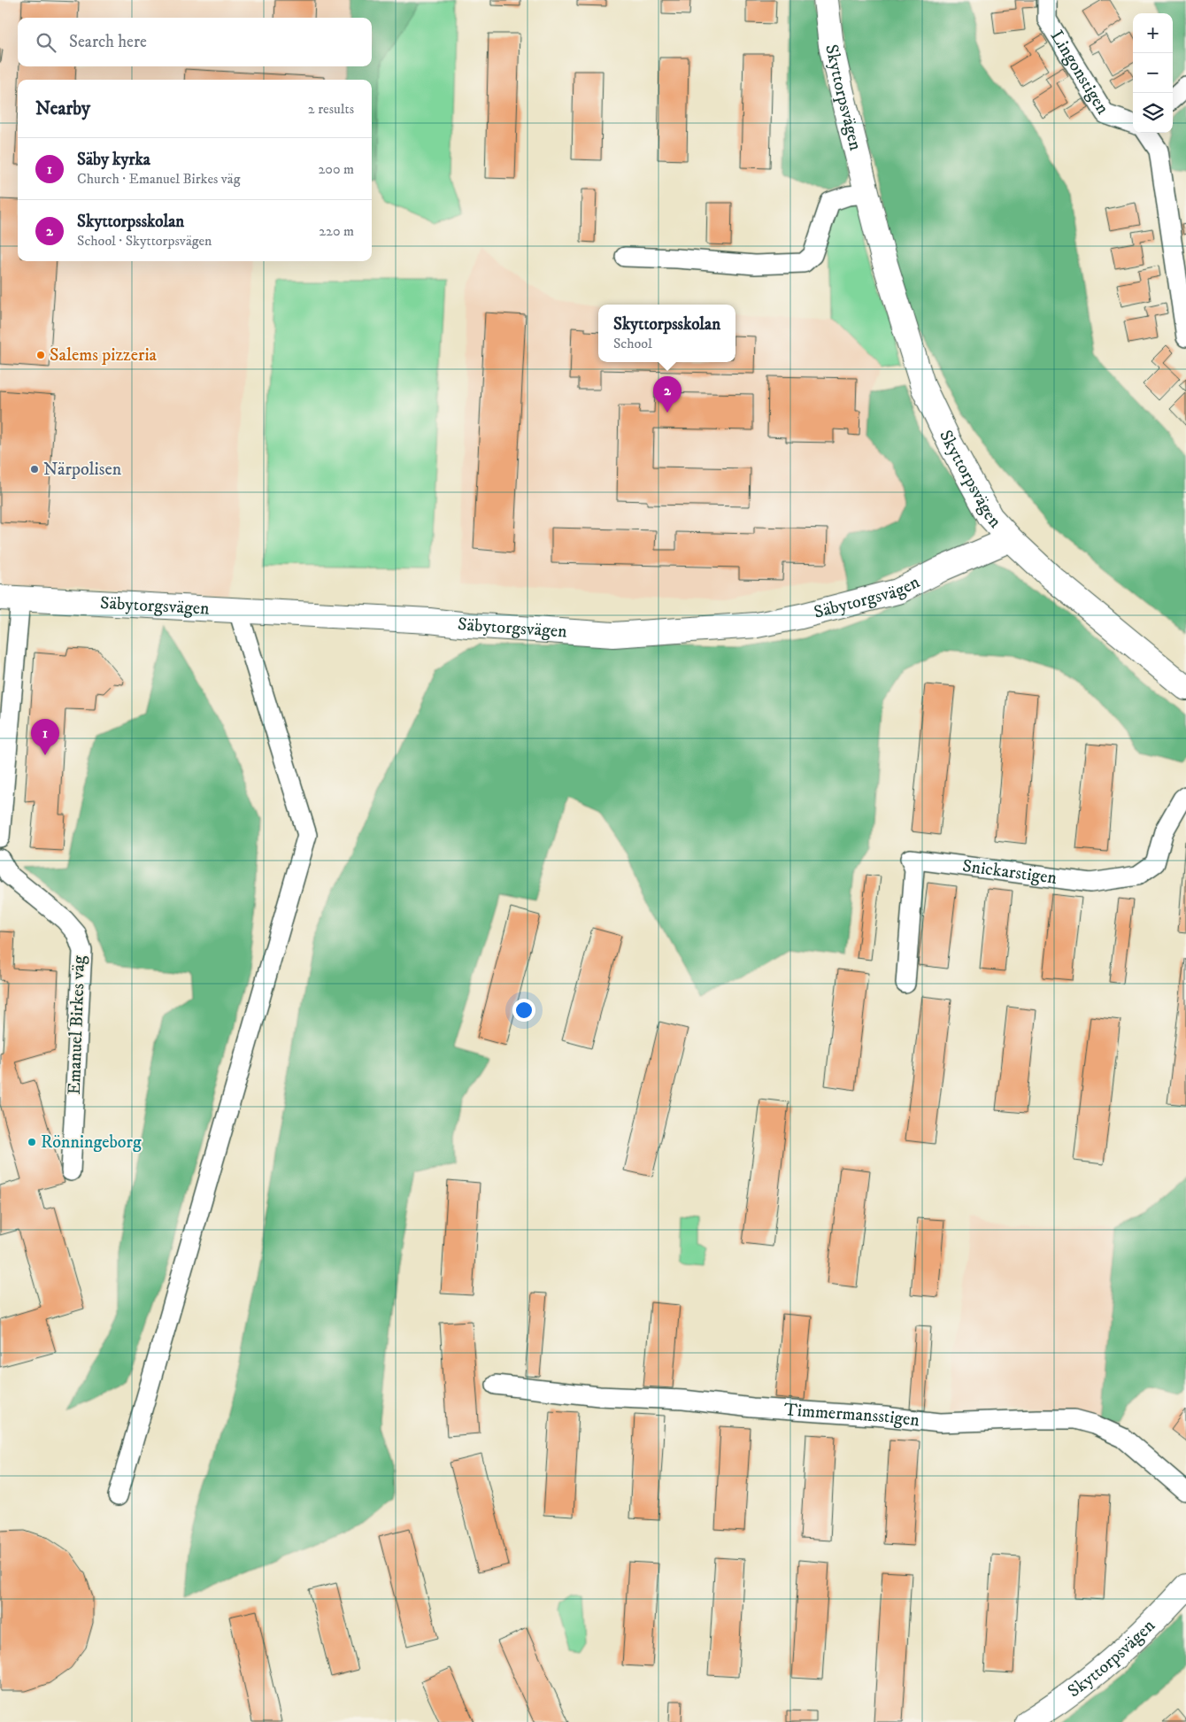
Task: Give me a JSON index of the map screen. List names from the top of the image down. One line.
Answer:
{"streets":{"street":["Lingonstigen","Skyttorpsvägen","Säbytorgsvägen","Snickarstigen","Emanuel Birkes väg","Timmermansstigen"]},"crossings":[["Skyttorpsvägen","Säbytorgsvägen"]],"places":["Salems pizzeria","Närpolisen","Rönningeborg"],"page":{"map_buttons":["+","−"],"search":"Search here","heading":["Nearby","2 results"],"list":[{"mark":"1","name":"Säby kyrka","note":"Church · Emanuel Birkes väg","value":"200 m"},{"mark":"2","name":"Skyttorpsskolan","note":"School · Skyttorpsvägen","value":"220 m"}],"popup":["Skyttorpsskolan","School"],"pins":["2","1"]}}
